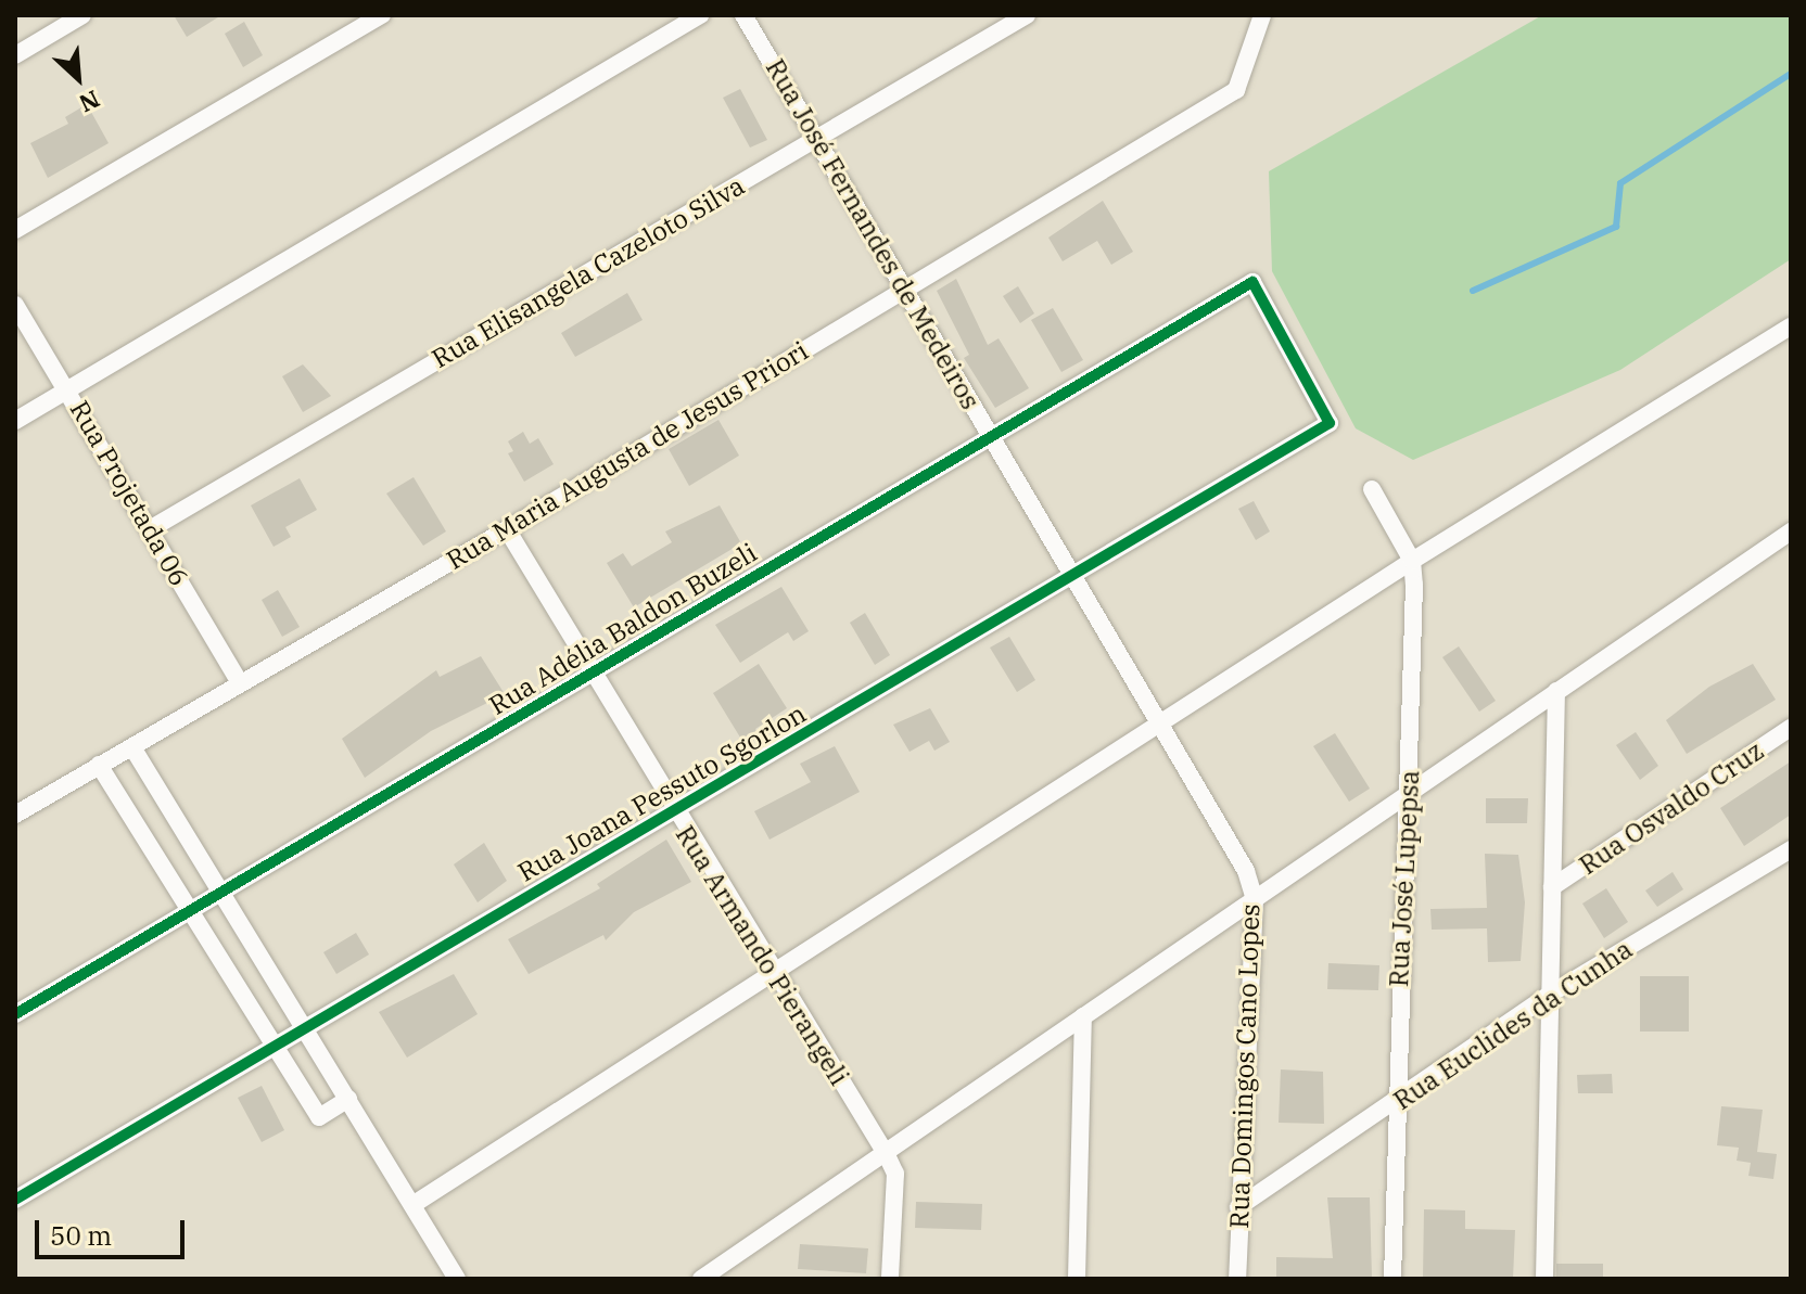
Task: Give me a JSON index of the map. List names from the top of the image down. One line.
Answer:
{"streets":{"street":["Rua José Fernandes de Medeiros","Rua Elisangela Cazeloto Silva","Rua Maria Augusta de Jesus Priori","Rua Projetada 06","Rua Adélia Baldon Buzeli","Rua Joana Pessuto Sgorlon","Rua Osvaldo Cruz","Rua José Lupepsa","Rua Armando Pierangeli","Rua Euclides da Cunha","Rua Domingos Cano Lopes"]},"crossings":[["Rua José Fernandes de Medeiros","Rua Elisangela Cazeloto Silva"],["Rua José Fernandes de Medeiros","Rua Maria Augusta de Jesus Priori"],["Rua José Fernandes de Medeiros","Rua Adélia Baldon Buzeli"],["Rua José Fernandes de Medeiros","Rua Joana Pessuto Sgorlon"],["Rua José Fernandes de Medeiros","Rua Domingos Cano Lopes"],["Rua Elisangela Cazeloto Silva","Rua Projetada 06"],["Rua Maria Augusta de Jesus Priori","Rua Projetada 06"],["Rua Maria Augusta de Jesus Priori","Rua Armando Pierangeli"],["Rua Adélia Baldon Buzeli","Rua Joana Pessuto Sgorlon"],["Rua Adélia Baldon Buzeli","Rua Armando Pierangeli"],["Rua Joana Pessuto Sgorlon","Rua Armando Pierangeli"],["Rua José Lupepsa","Rua Euclides da Cunha"],["Rua Euclides da Cunha","Rua Domingos Cano Lopes"]],"scale_bar":"50 m","north":"bottom right"}
